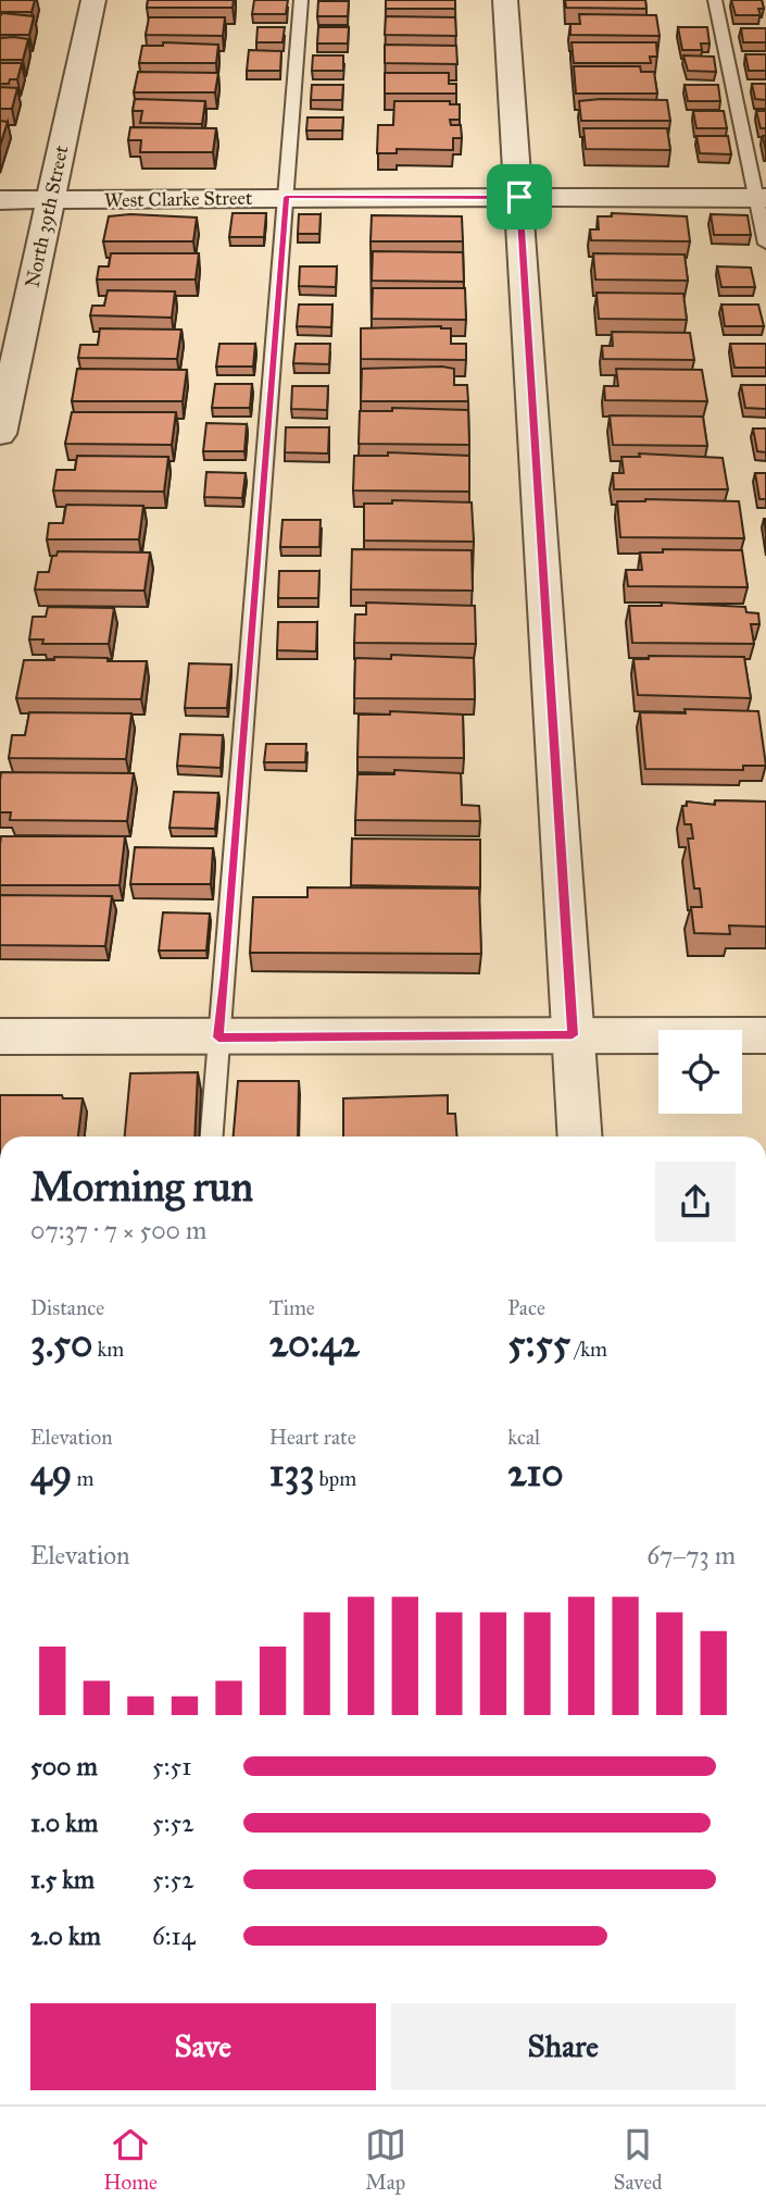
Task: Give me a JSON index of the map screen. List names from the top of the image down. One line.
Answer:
{"streets":{"street":["West Clarke Street","North 39th Street"]},"crossings":[["West Clarke Street","North 39th Street"]],"page":{"heading":["Morning run","07:37 · 7 × 500 m"],"stats":[["Distance","3.50 km"],["Time","20:42"],["Pace","5:55 /km"],["Elevation","49 m"],["Heart rate","133 bpm"],["kcal","210"]],"chart":["Elevation","67–73 m"],"list":[{"name":"500 m","note":"5:51"},{"name":"1.0 km","note":"5:52"},{"name":"1.5 km","note":"5:52"},{"name":"2.0 km","note":"6:14"}],"buttons":["Save","Share"],"tabs":["Home","Map","Saved"]}}
